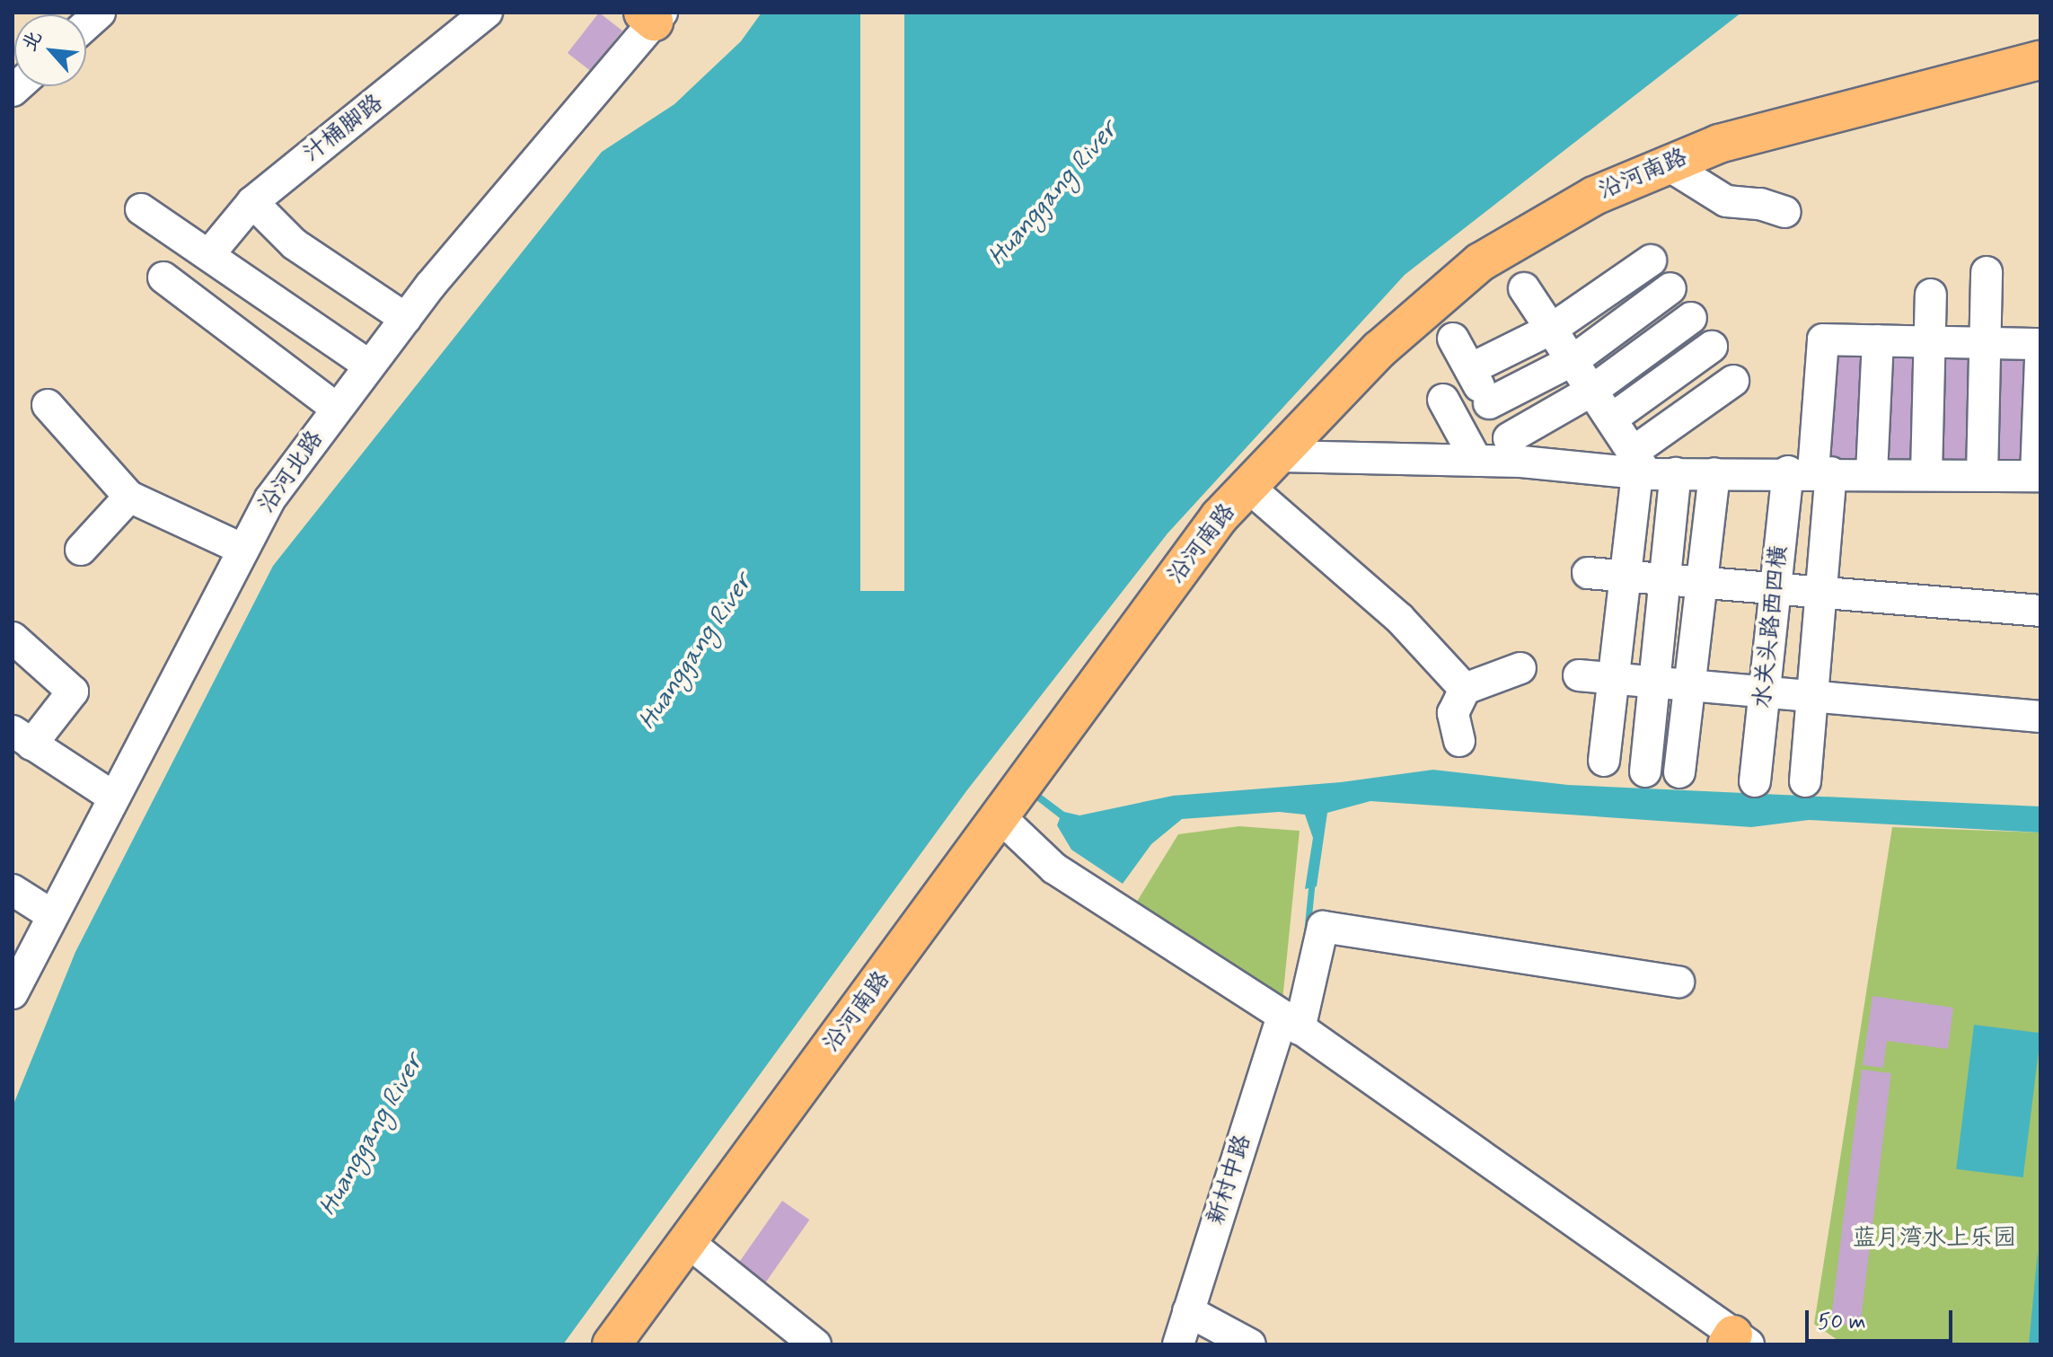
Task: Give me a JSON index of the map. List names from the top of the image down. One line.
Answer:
{"streets":{"main road":["沿河南路"],"street":["汁桶脚路","沿河北路","水关头路西四横","新村中路"]},"water":["Huanggang River"],"parks":["蓝月湾水上乐园"],"scale_bar":"50 m","north":"top left"}
